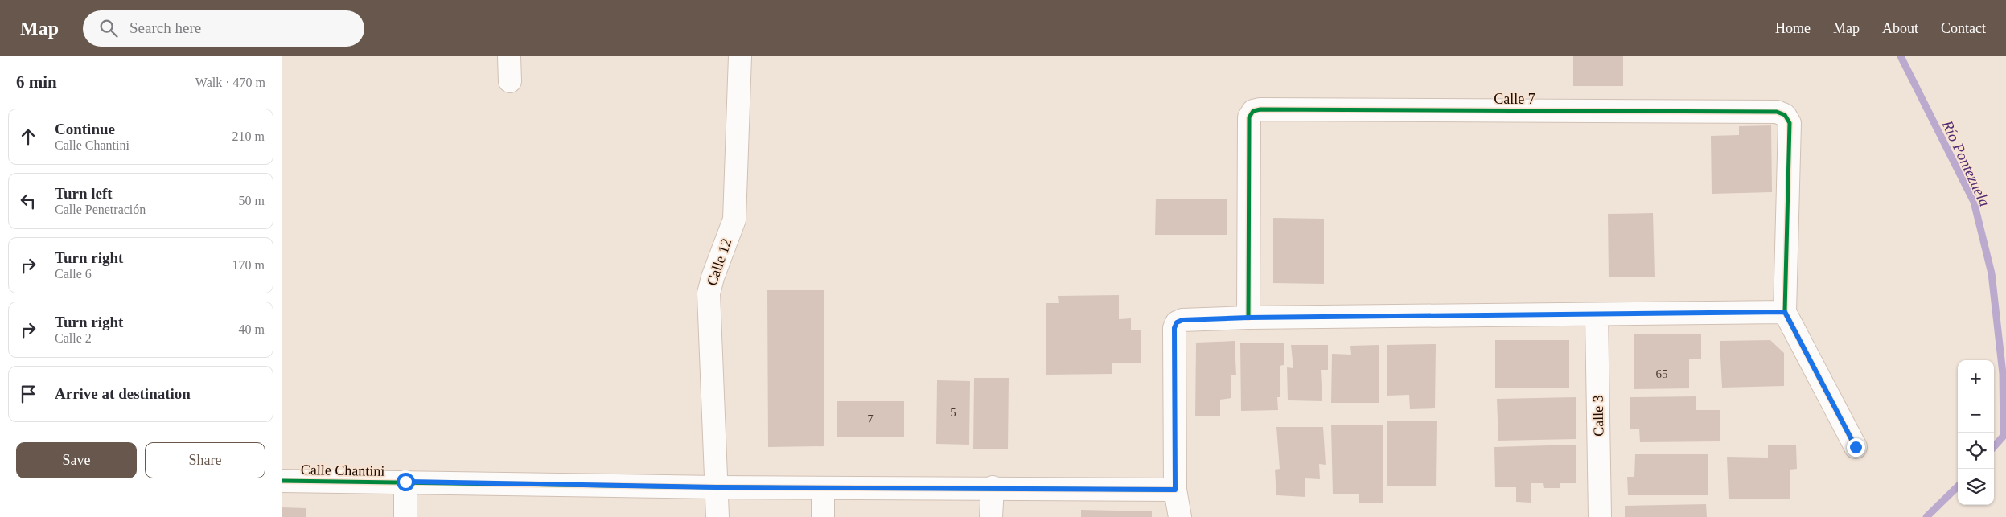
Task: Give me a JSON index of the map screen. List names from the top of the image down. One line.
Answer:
{"streets":{"street":["Calle 7","Calle 12","Calle 3","Calle Chantini"]},"crossings":[["Calle 12","Calle Chantini"]],"water":["Río Pontezuela"],"house_numbers":["65","5","7"],"page":{"header":"Map","search":"Search here","nav":["Home","Map","About","Contact"],"heading":["6 min","Walk · 470 m"],"list":[["Continue","Calle Chantini","210 m"],["Turn left","Calle Penetración","50 m"],["Turn right","Calle 6","170 m"],["Turn right","Calle 2","40 m"],"Arrive at destination"],"map_buttons":["+","−"],"buttons":["Save","Share"]}}
